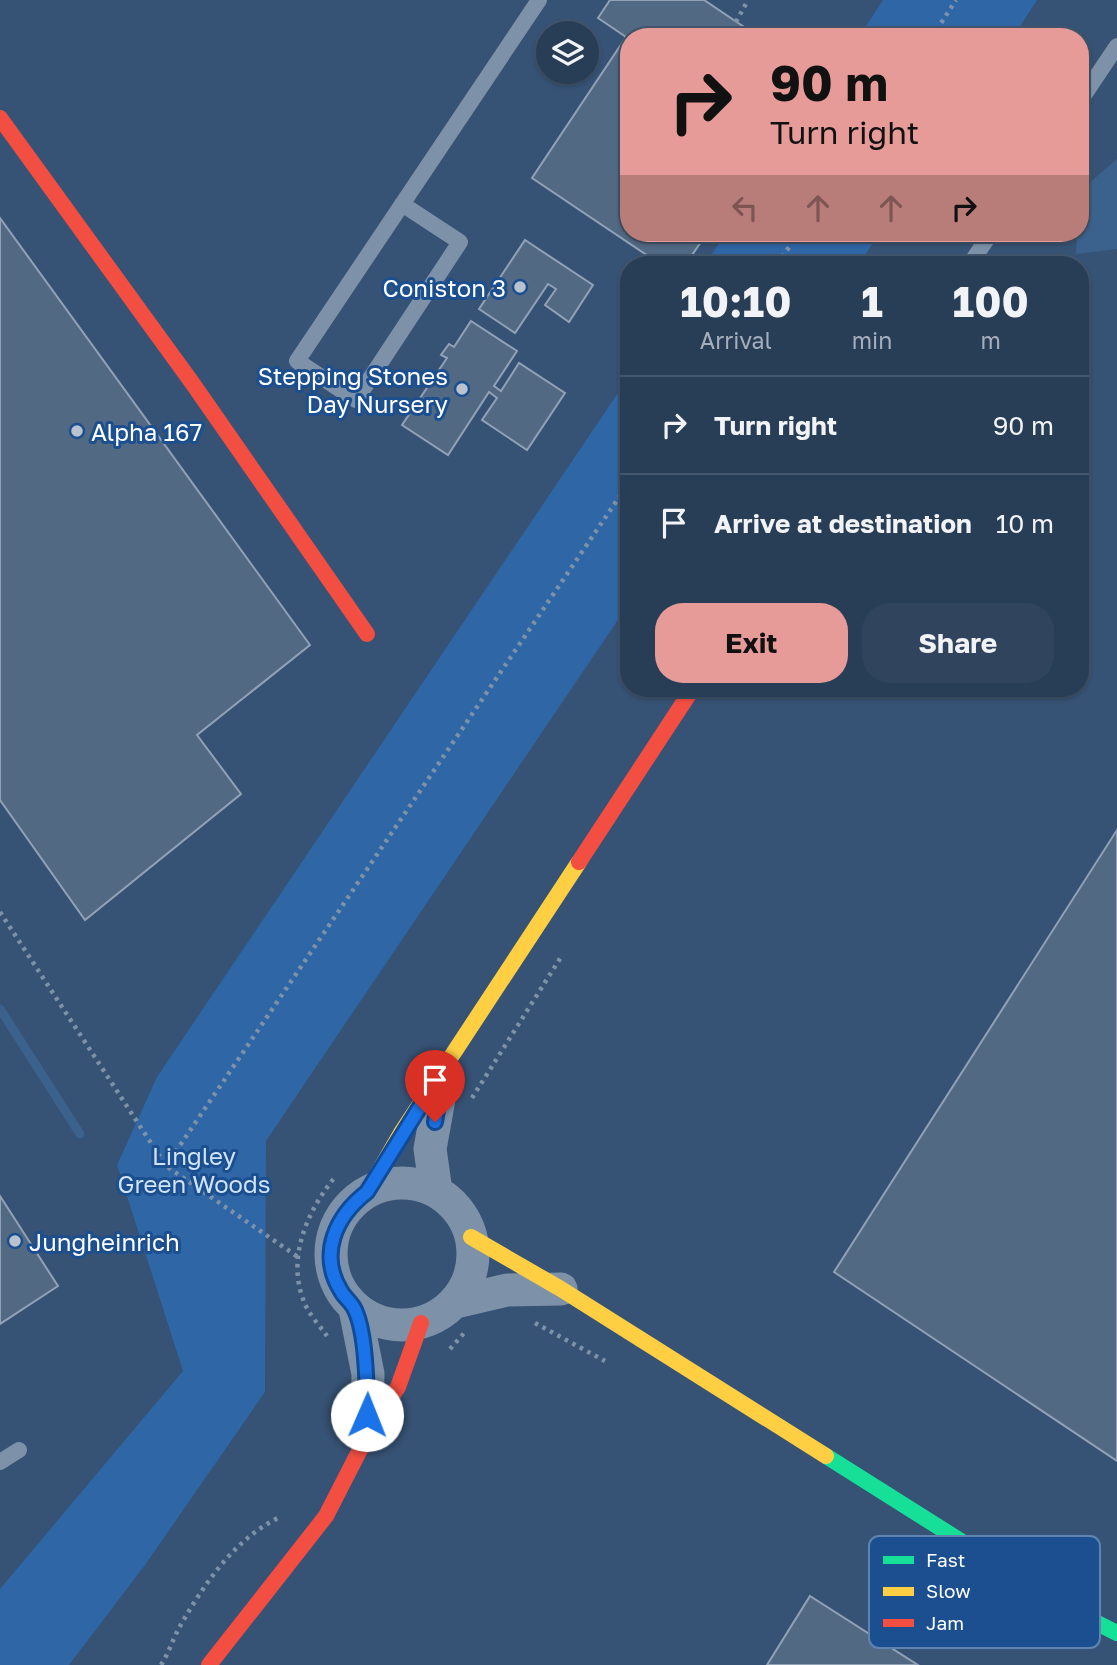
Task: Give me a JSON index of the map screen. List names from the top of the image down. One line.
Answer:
{"parks":["Lingley Green Woods"],"places":["Coniston 3","Stepping Stones Day Nursery","Alpha 167","Jungheinrich"],"legend":["Fast","Slow","Jam"],"page":{"turn":["90 m","Turn right"],"eta":["10:10","Arrival","1","min","100","m"],"list":[{"name":"Turn right","value":"90 m"},{"name":"Arrive at destination","value":"10 m"}],"buttons":["Exit","Share"]}}
